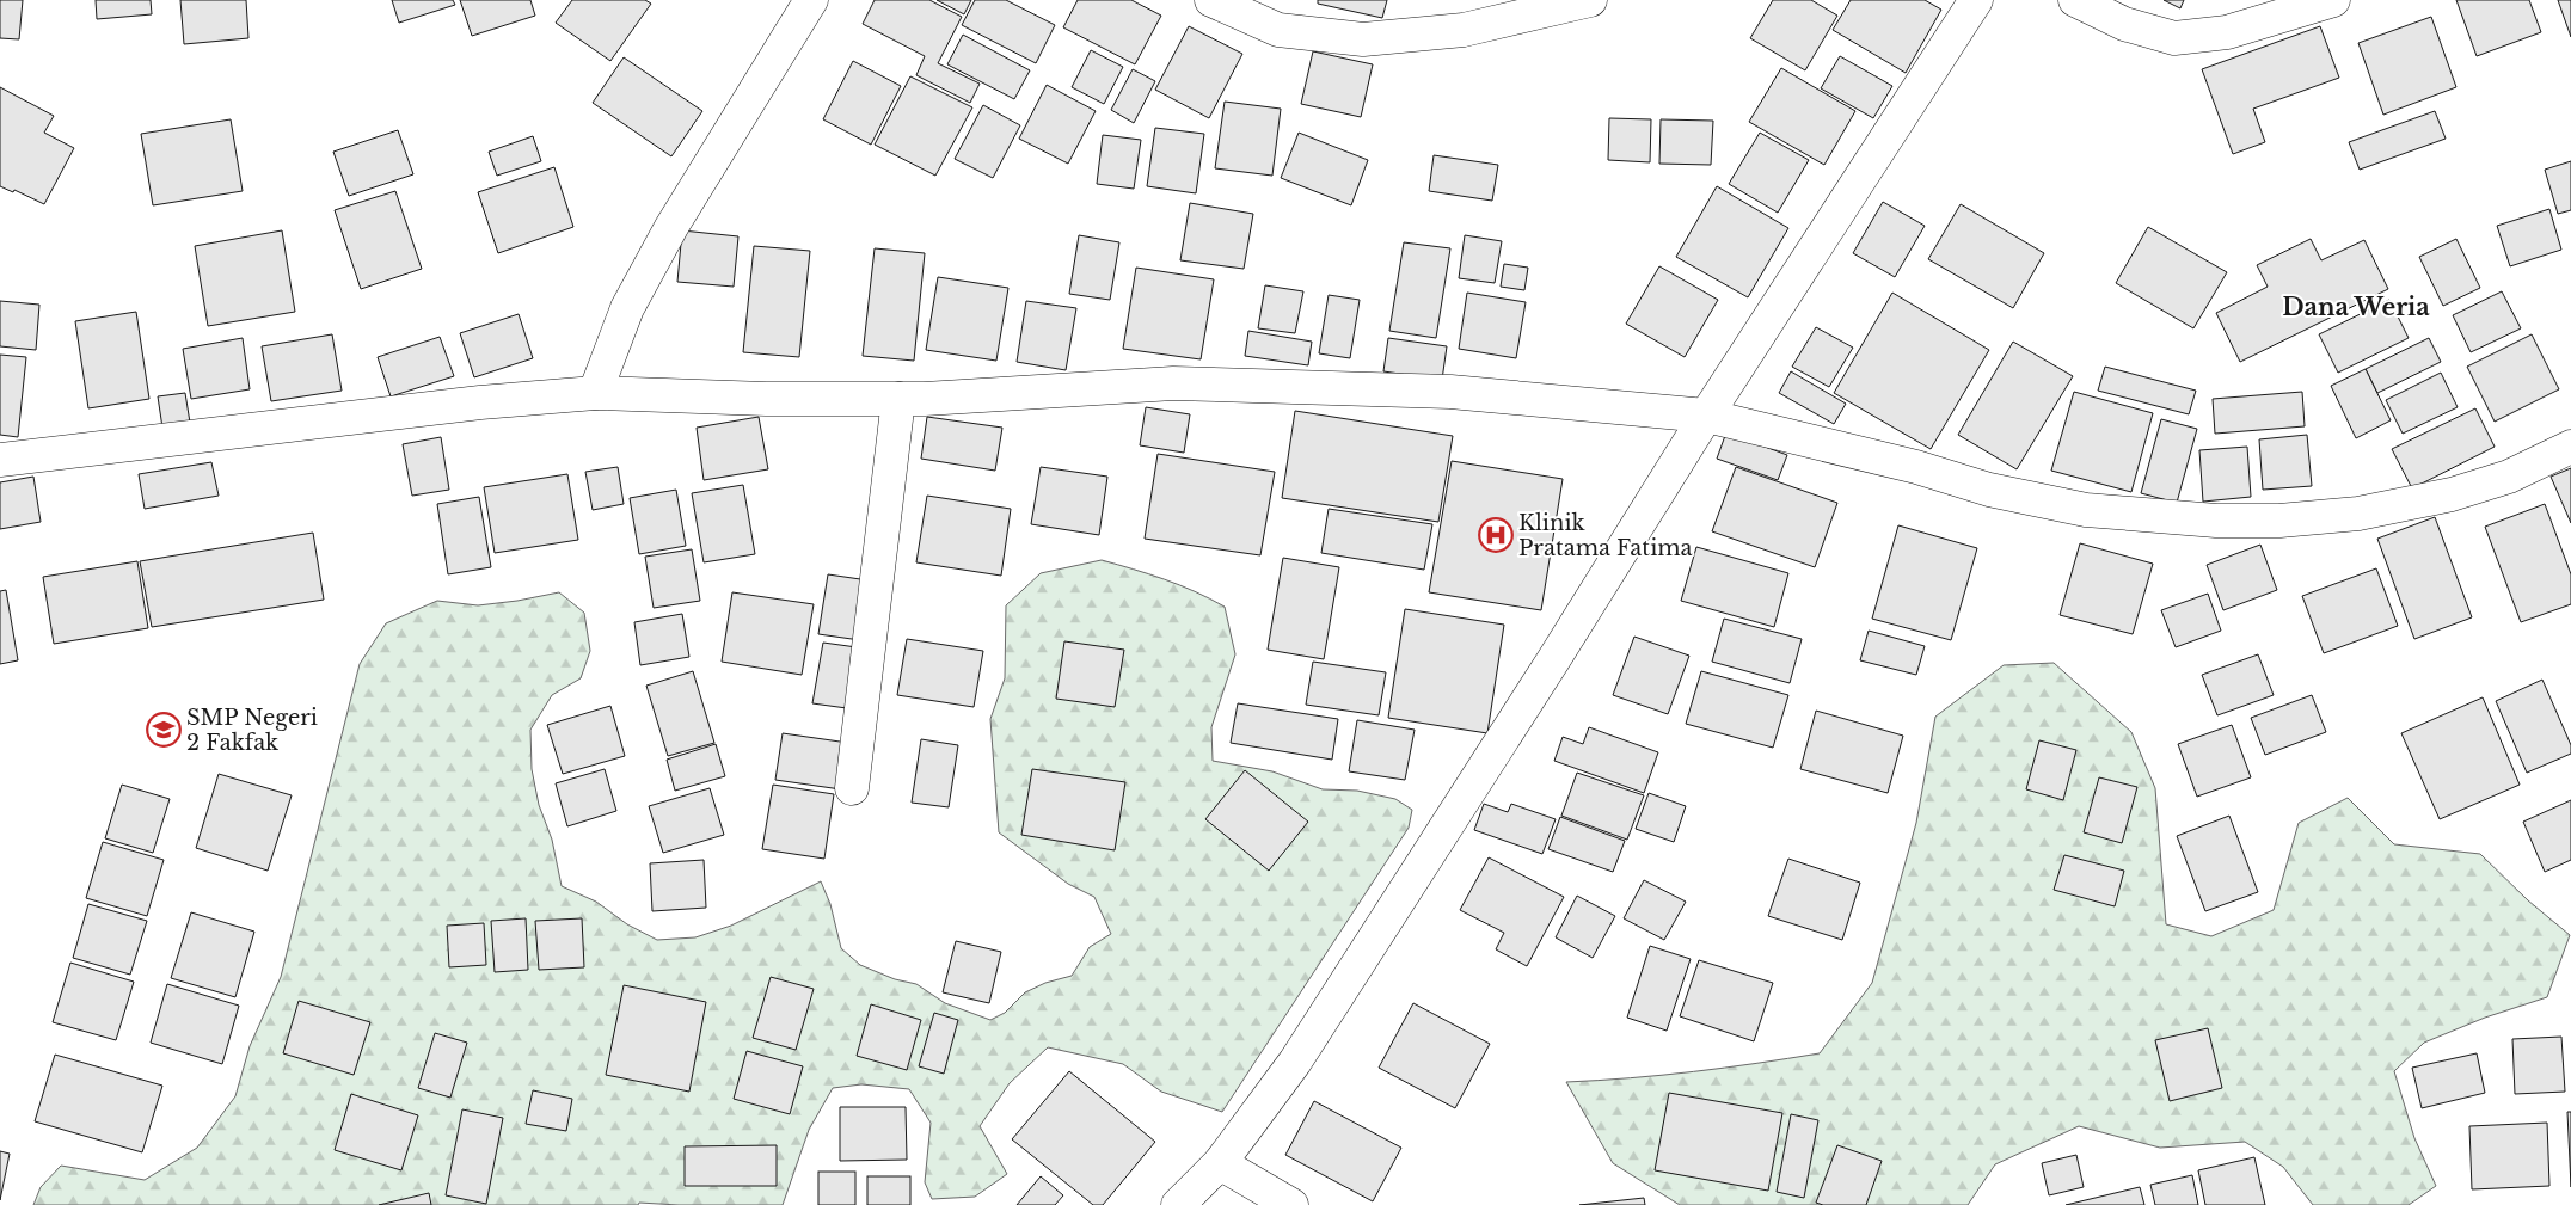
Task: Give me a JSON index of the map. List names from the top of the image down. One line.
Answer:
{"districts":["Dana Weria"],"places":{"hospital":["Klinik Pratama Fatima"],"school or university":["SMP Negeri 2 Fakfak"]}}
